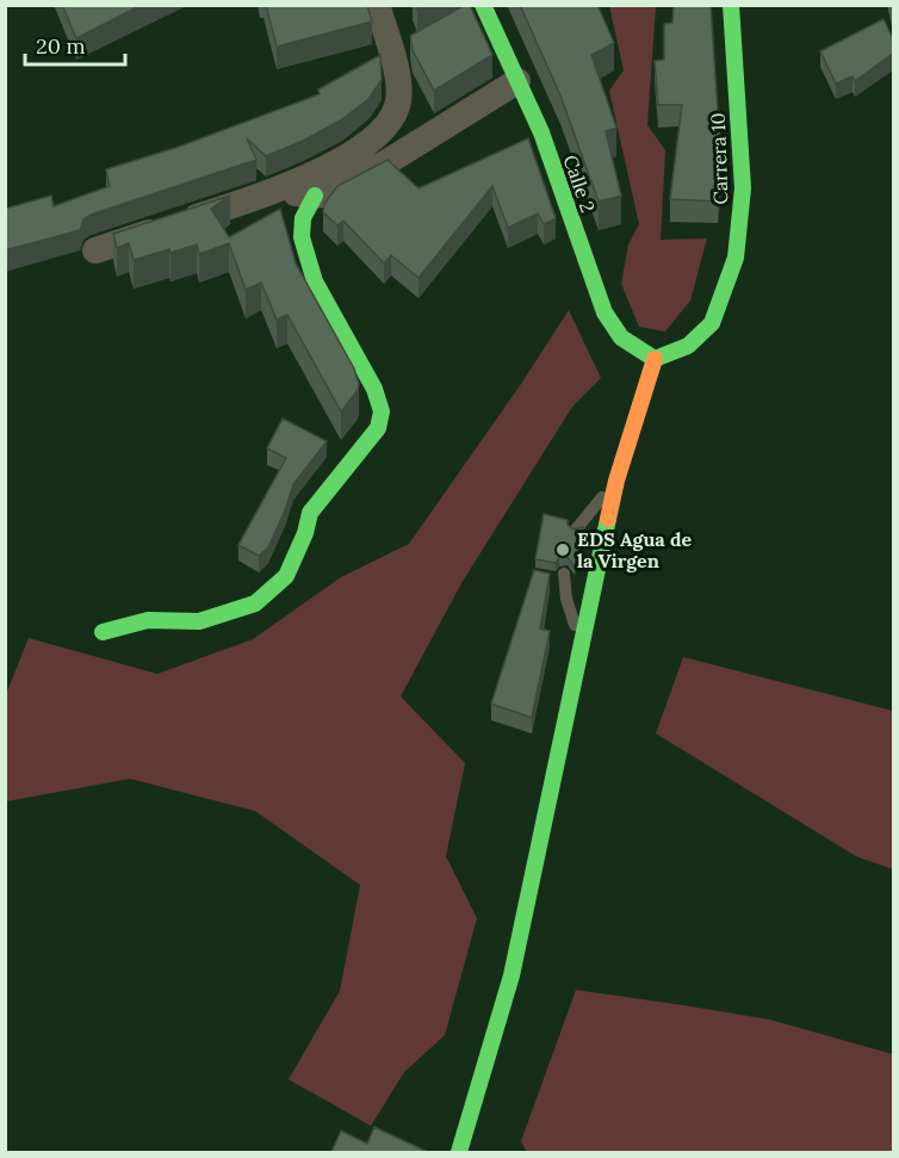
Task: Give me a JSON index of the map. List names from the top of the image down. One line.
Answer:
{"streets":{"street":["Carrera 10","Calle 2"]},"crossings":[["Carrera 10","Calle 2"]],"places":["EDS Agua de la Virgen"],"scale_bar":"20 m"}
